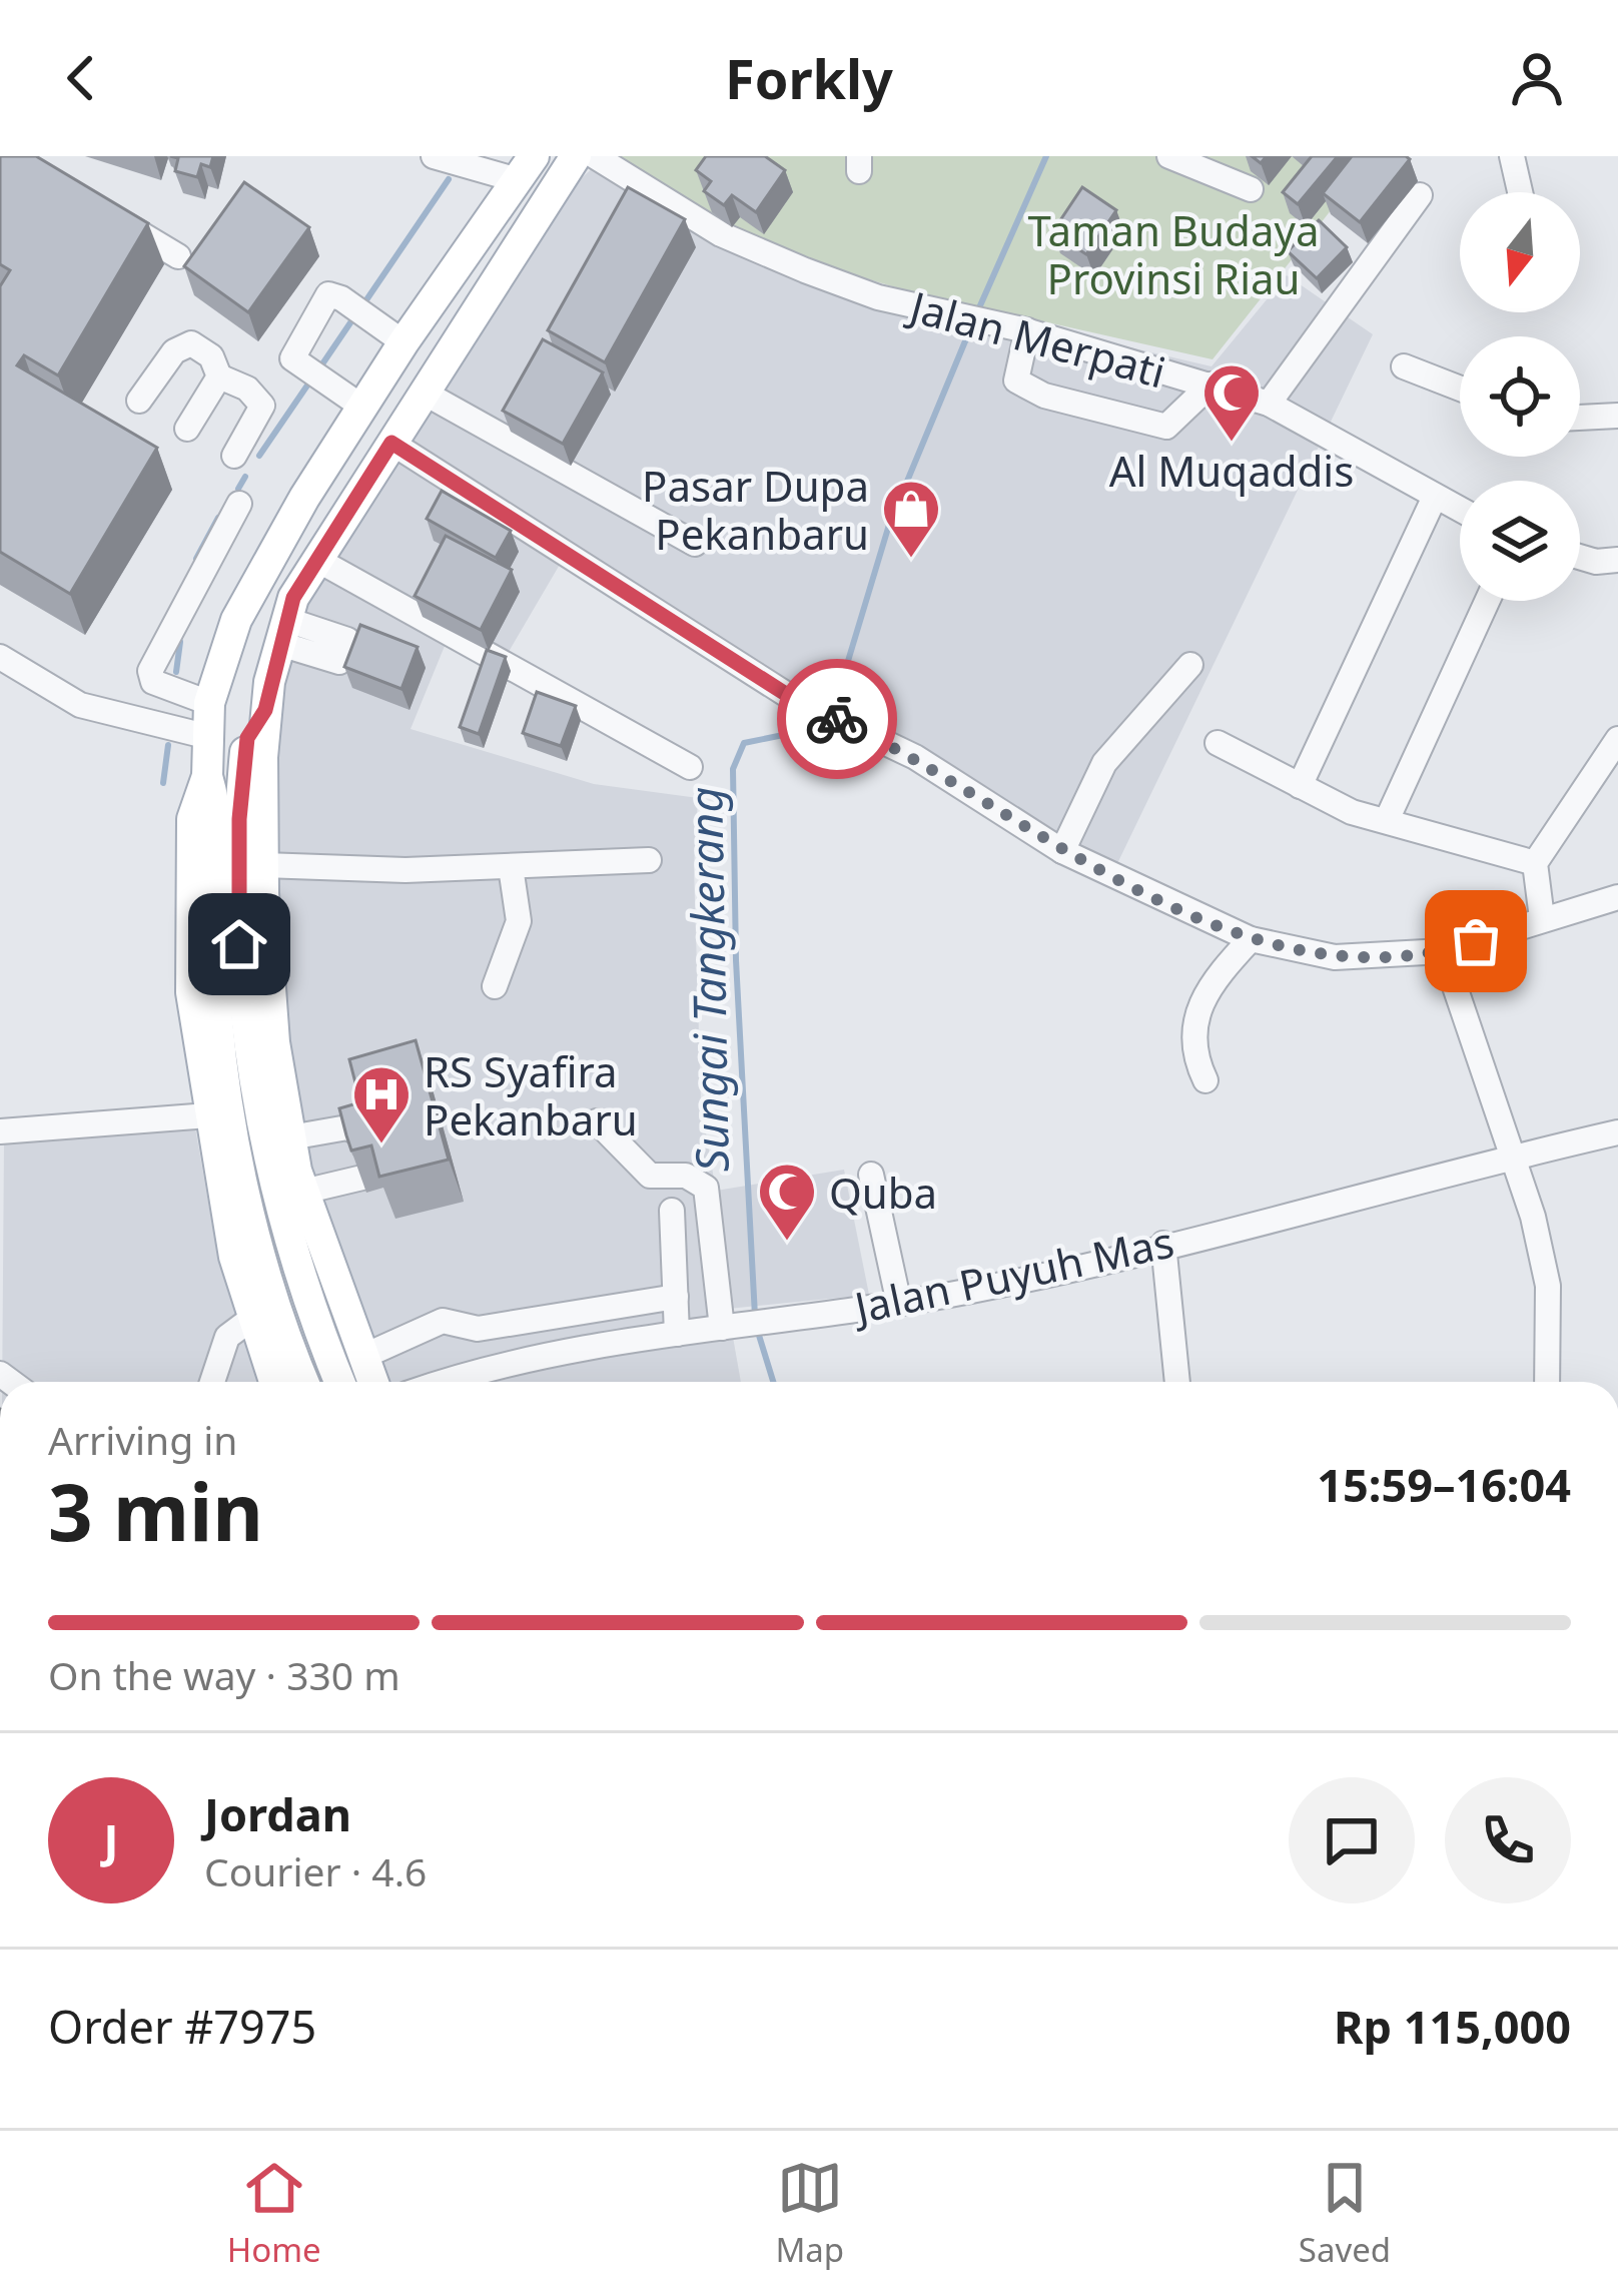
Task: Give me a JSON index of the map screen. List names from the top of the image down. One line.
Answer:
{"streets":{"street":["Jalan Merpati","Jalan Puyuh Mas"]},"water":["Sungai Tangkerang"],"parks":["Taman Budaya Provinsi Riau"],"places":{"mosque":["Al Muqaddis","Quba"],"shop":["Pasar Dupa Pekanbaru"],"hospital":["RS Syafira Pekanbaru"]},"north":"bottom","page":{"header":"Forkly","heading":["3 min","Arriving in","15:59–16:04"],"panel":["Jordan","Courier · 4.6","Order #7975","Rp 115,000"],"bar":"On the way · 330 m","round":"J","tabs":["Home","Map","Saved"]}}
